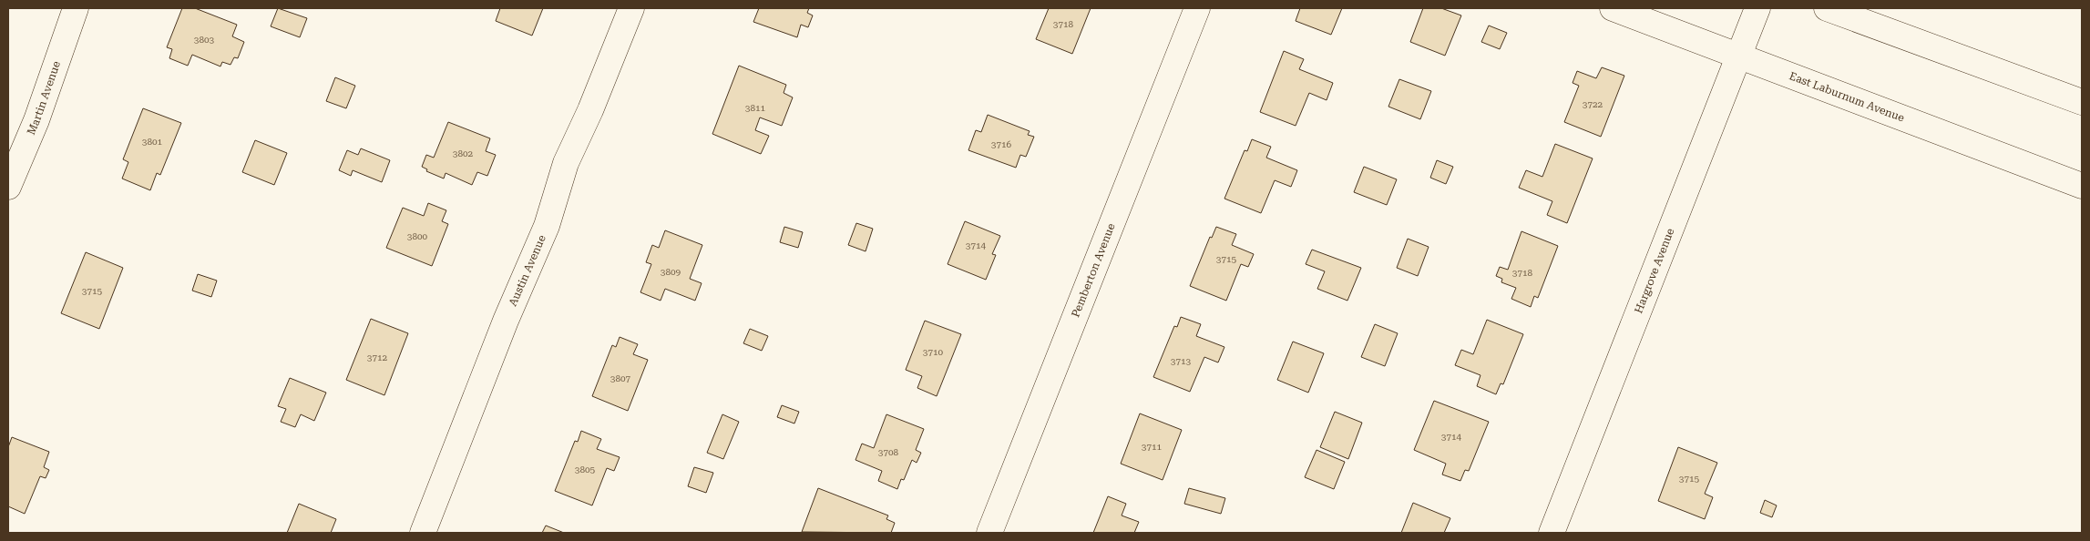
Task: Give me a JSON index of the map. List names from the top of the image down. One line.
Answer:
{"streets":{"street":["East Laburnum Avenue","Martin Avenue","Austin Avenue","Pemberton Avenue","Hargrove Avenue"]},"crossings":[["East Laburnum Avenue","Hargrove Avenue"]],"house_numbers":["3718","3803","3722","3811","3801","3716","3802","3800","3714","3715","3809","3718","3715","3710","3712","3713","3807","3714","3711","3708","3805","3715"]}
